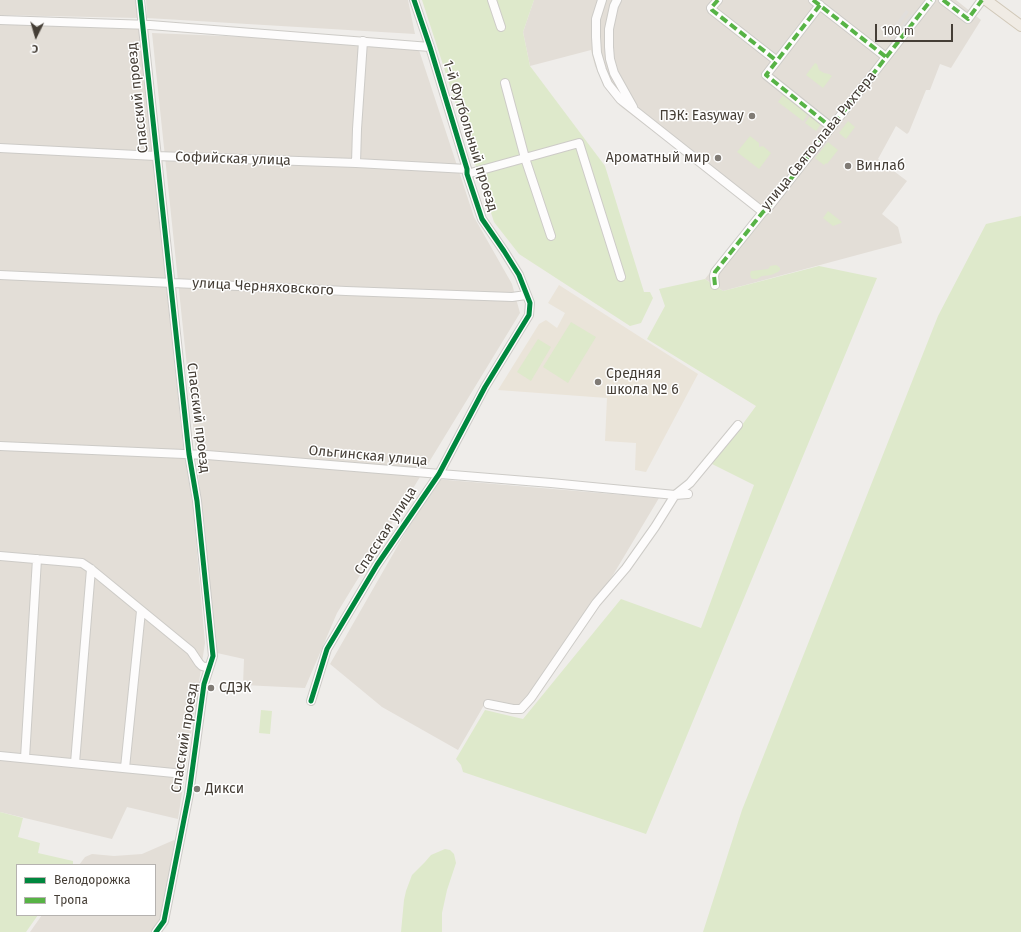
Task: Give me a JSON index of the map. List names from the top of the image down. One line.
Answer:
{"streets":{"street":["Спасский проезд","1-й Футбольный проезд","улица Святослава Рихтера","Софийская улица","улица Черняховского","Ольгинская улица","Спасская улица"]},"crossings":[["Спасский проезд","1-й Футбольный проезд"],["Спасский проезд","Софийская улица"],["Спасский проезд","улица Черняховского"],["Спасский проезд","Ольгинская улица"],["1-й Футбольный проезд","Софийская улица"],["1-й Футбольный проезд","улица Черняховского"],["1-й Футбольный проезд","Спасская улица"],["улица Черняховского","Спасская улица"],["Ольгинская улица","Спасская улица"]],"places":["ПЭК: Easyway","Ароматный мир","Винлаб","Средняя школа № 6","СДЭК","Дикси"],"legend":["Велодорожка","Тропа"],"scale_bar":"100 m","north":"bottom"}
